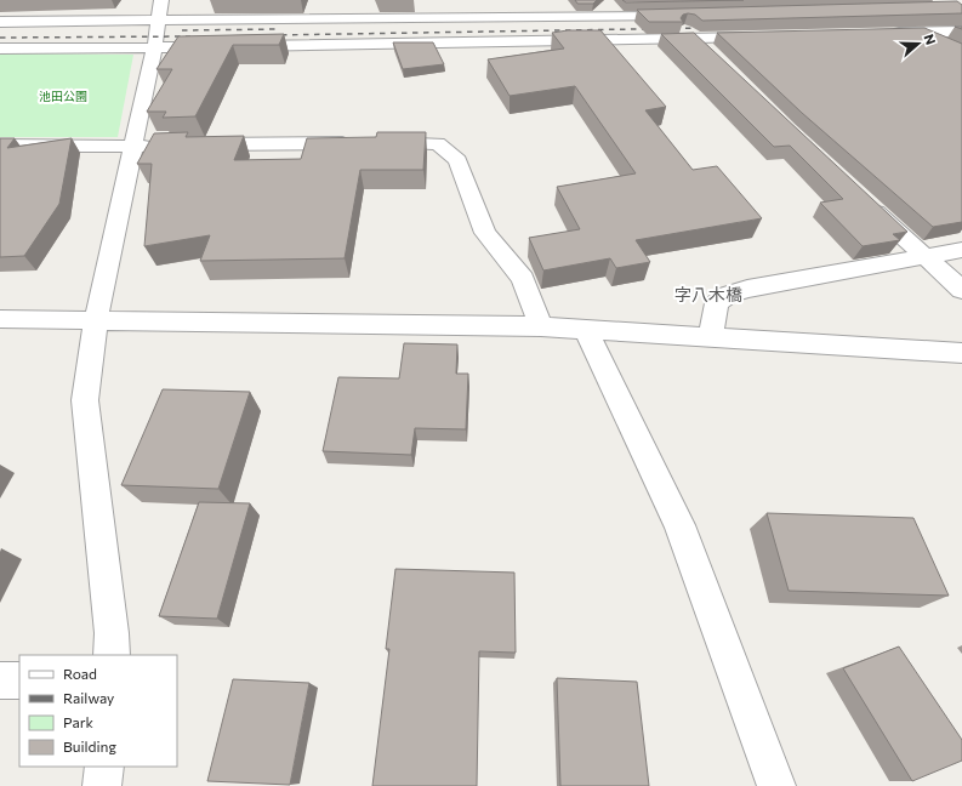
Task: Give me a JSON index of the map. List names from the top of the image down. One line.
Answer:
{"districts":["字八木橋"],"parks":["池田公園"],"legend":["Road","Railway","Park","Building"],"north":"right"}
